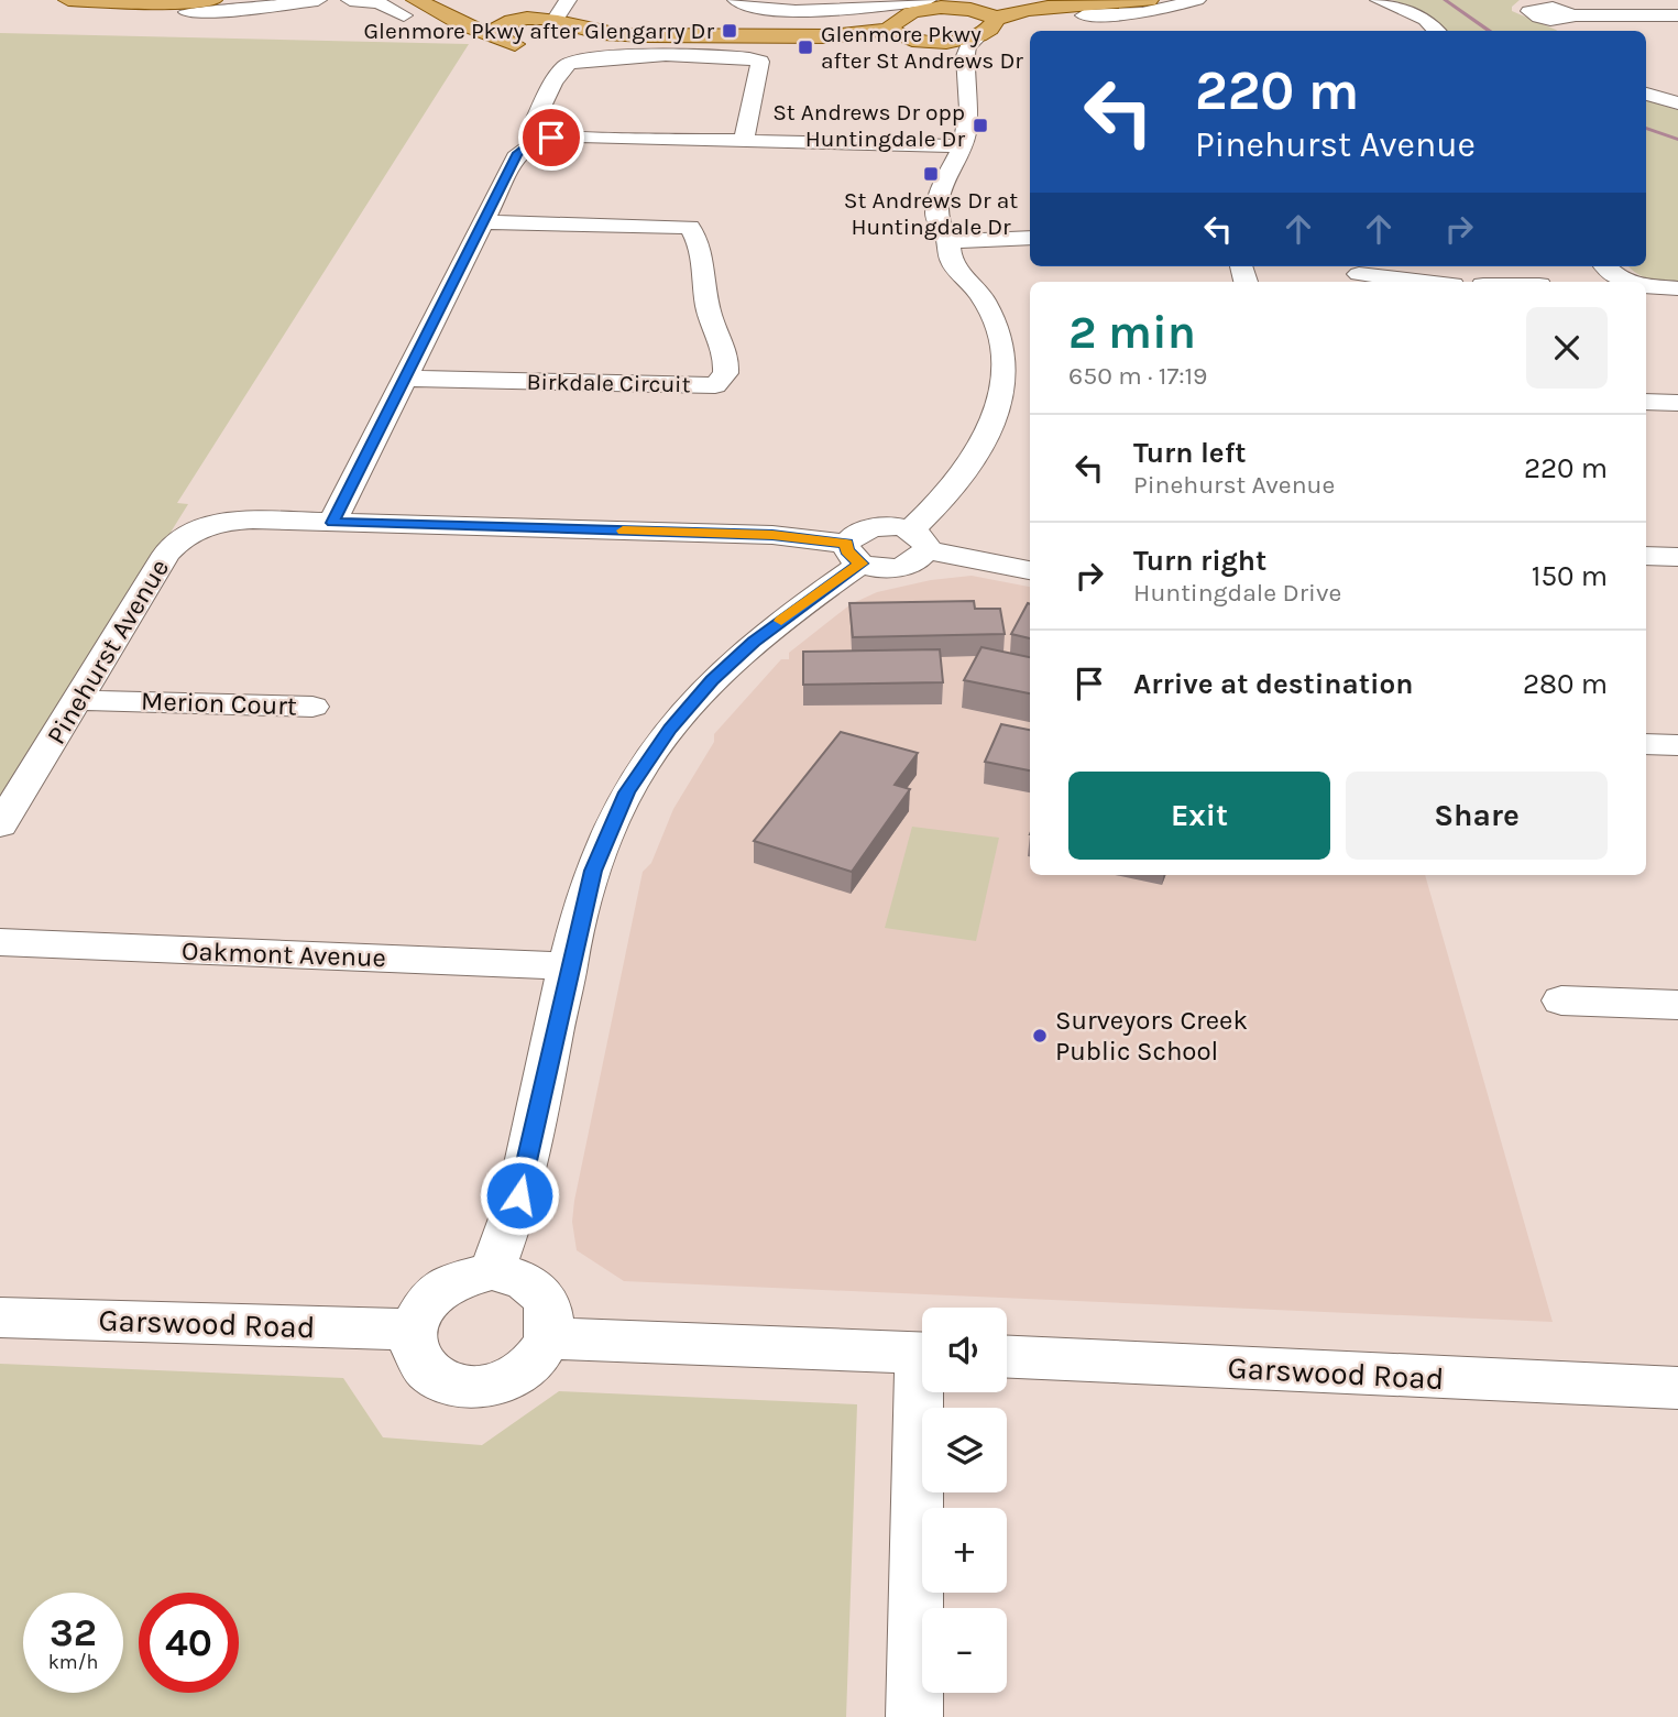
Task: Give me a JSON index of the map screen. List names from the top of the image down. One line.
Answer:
{"streets":{"street":["Birkdale Circuit","Pinehurst Avenue","Merion Court","Oakmont Avenue","Garswood Road"]},"crossings":[["Pinehurst Avenue","Merion Court"]],"places":{"transit":["Glenmore Pkwy after Glengarry Dr","Glenmore Pkwy after St Andrews Dr","St Andrews Dr opp Huntingdale Dr","St Andrews Dr at Huntingdale Dr"],"other":["Surveyors Creek Public School"]},"page":{"turn":["220 m","Pinehurst Avenue"],"heading":["2 min","650 m · 17:19"],"list":[{"name":"Turn left","note":"Pinehurst Avenue","value":"220 m"},{"name":"Turn right","note":"Huntingdale Drive","value":"150 m"},{"name":"Arrive at destination","value":"280 m"}],"buttons":["Exit","Share"],"map_buttons":["+","−"],"speed":"32 km/h","limit":"40"}}
